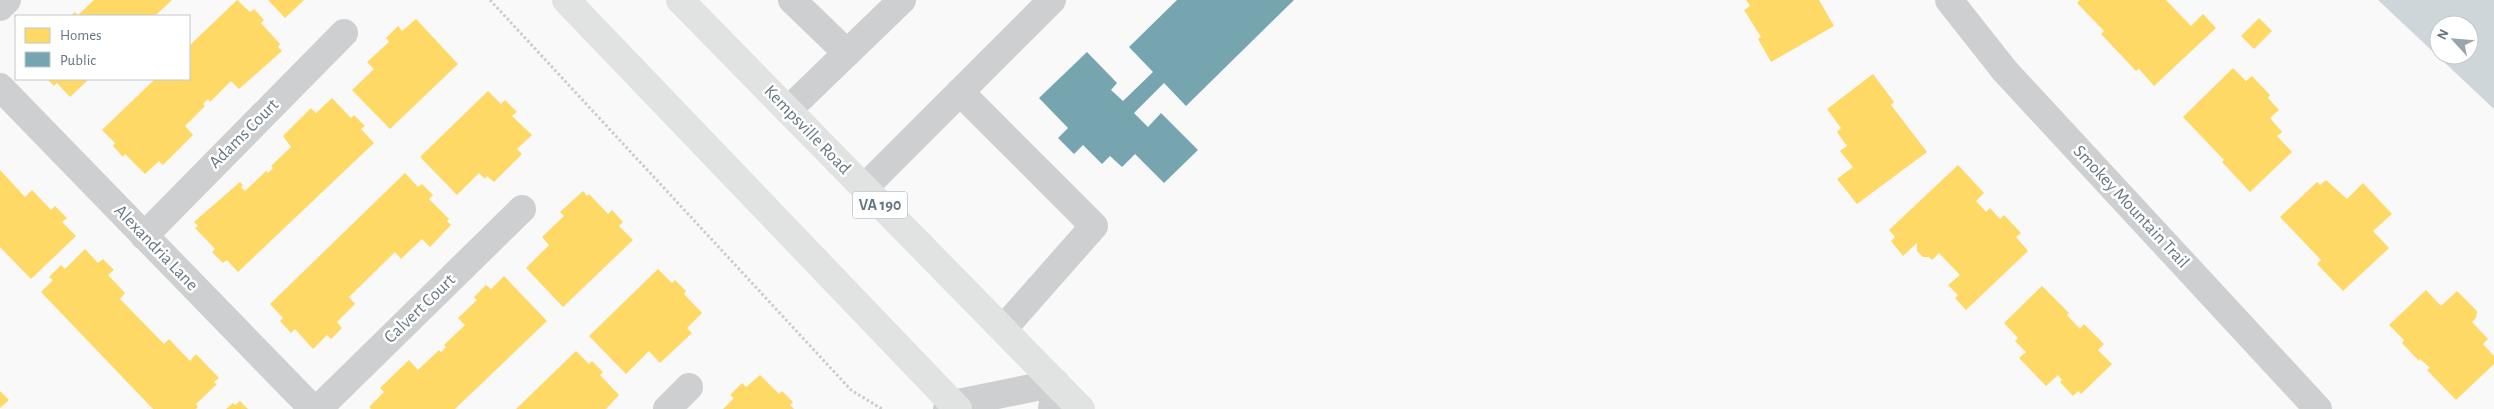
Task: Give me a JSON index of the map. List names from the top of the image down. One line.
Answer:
{"streets":{"main road":["Kempsville Road","VA 190"],"street":["Adams Court","Smokey Mountain Trail","Alexandria Lane","Calvert Court"]},"crossings":[["Adams Court","Alexandria Lane"]],"legend":["Homes","Public"],"north":"top left"}
